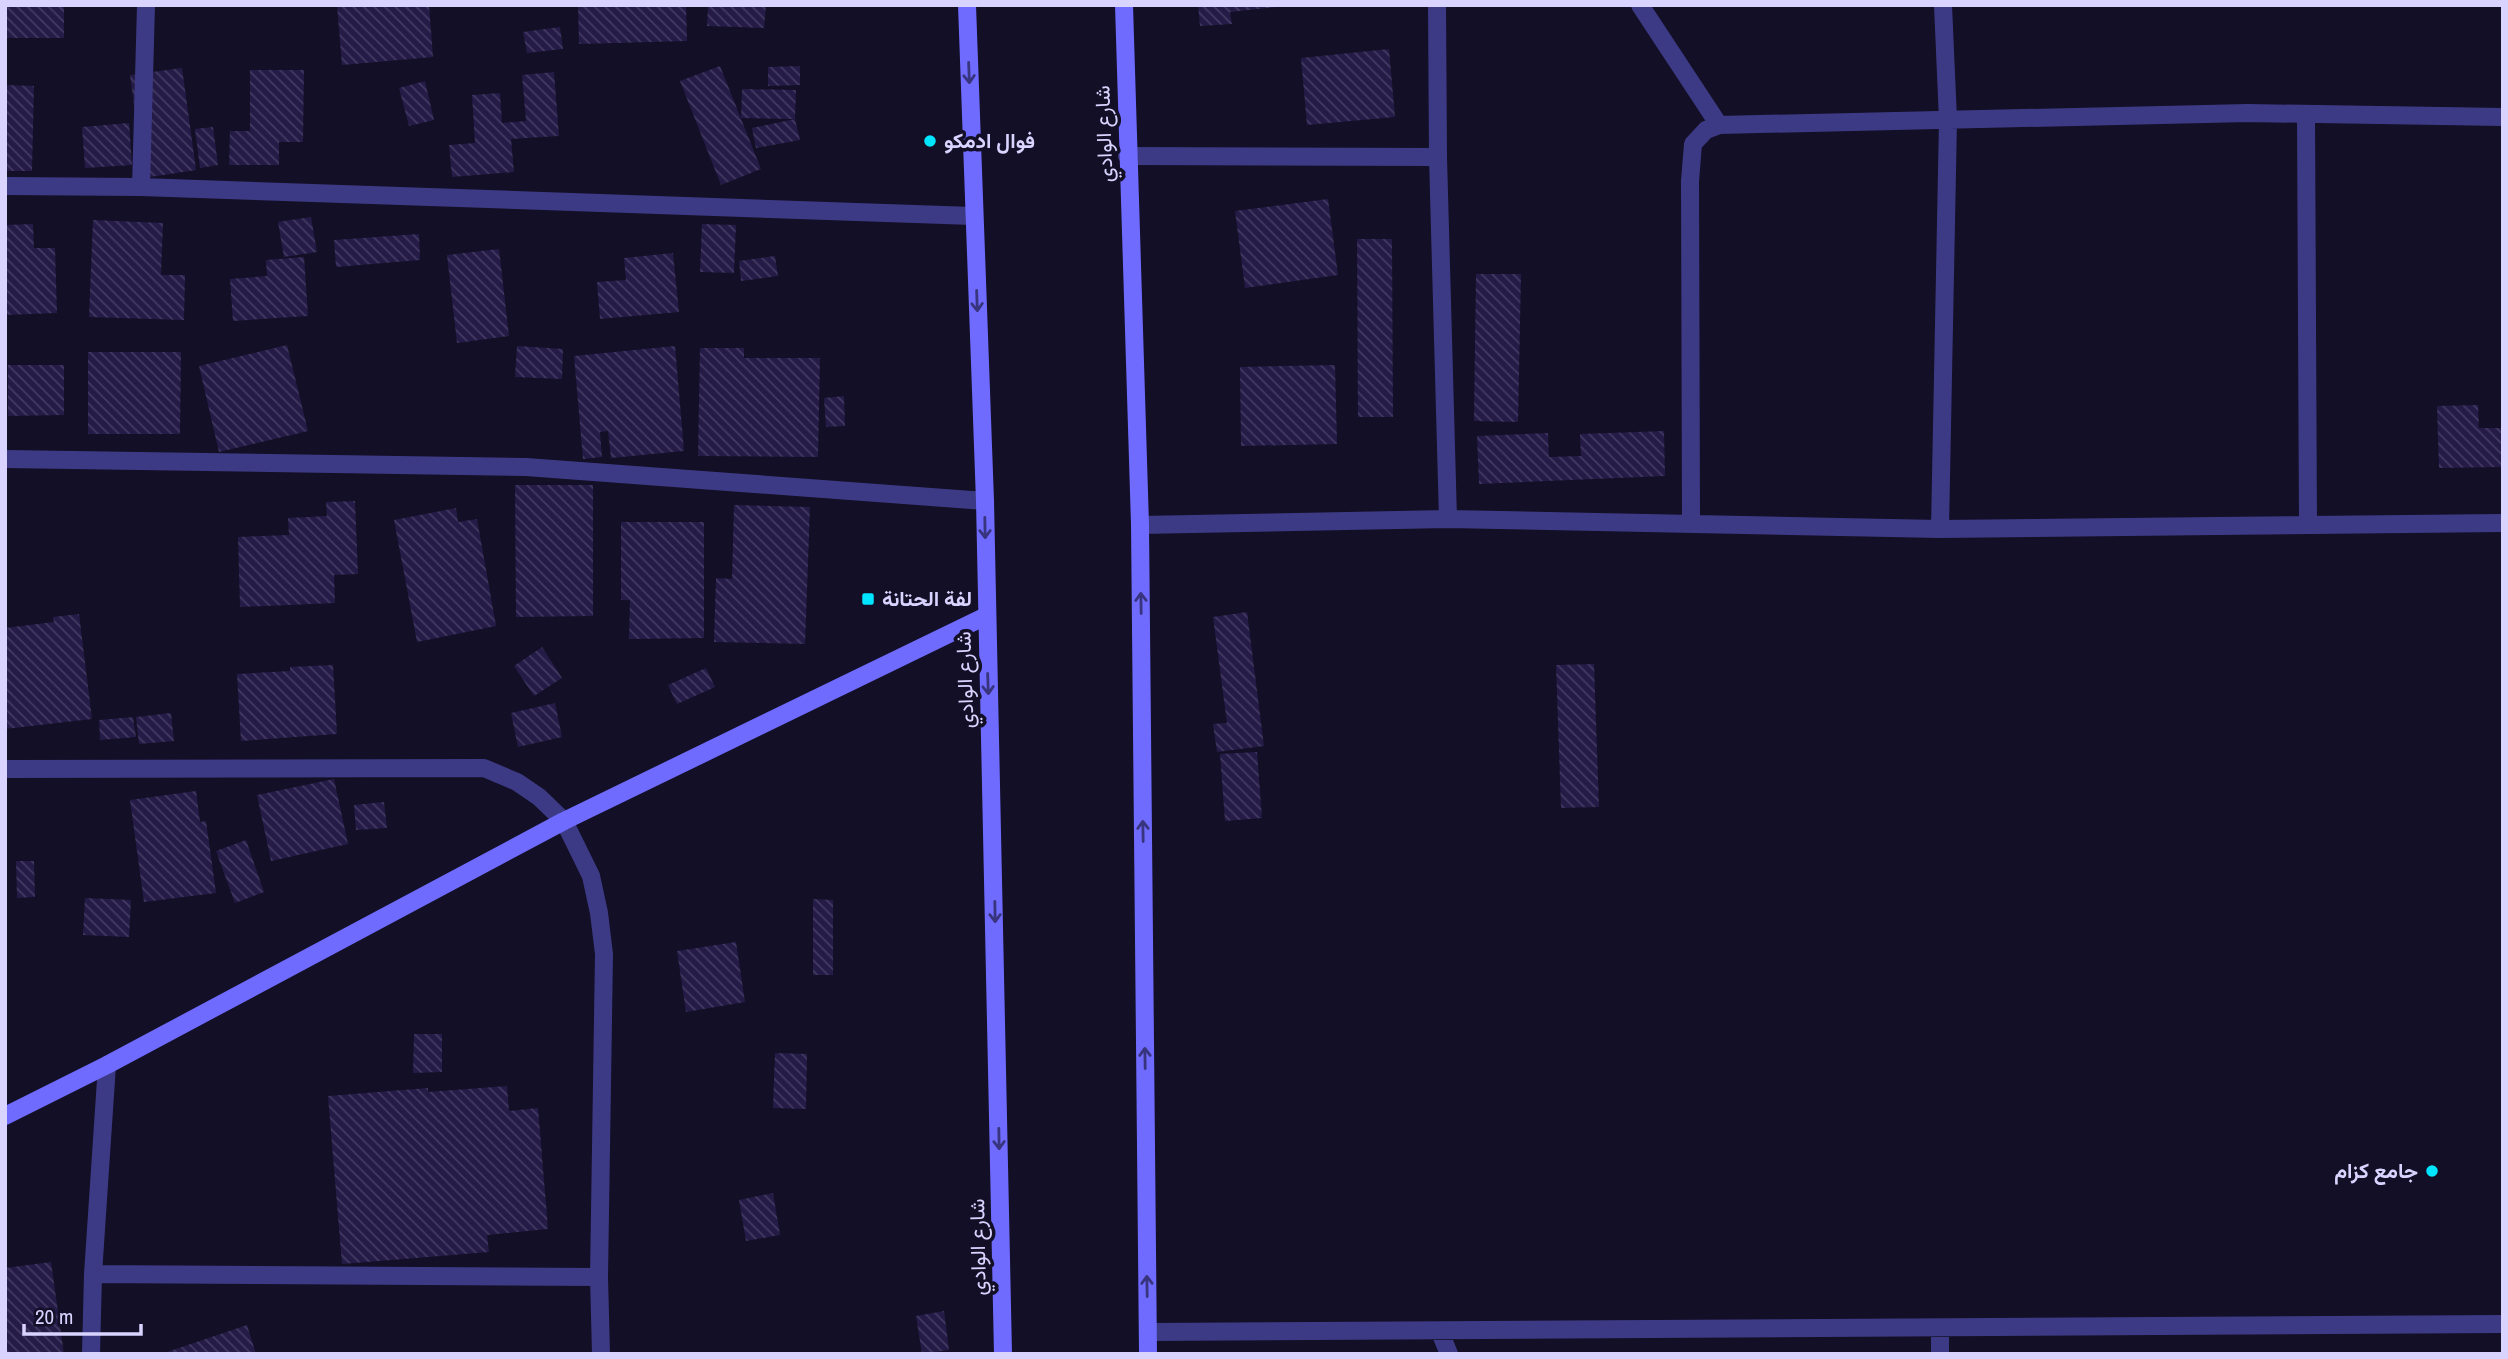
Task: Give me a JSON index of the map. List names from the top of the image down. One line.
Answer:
{"streets":{"main road":["شارع الوادي"]},"places":{"other":["فوال ادمكو","جامع كزام"],"transit":["لفة الحتانة"]},"scale_bar":"20 m"}
